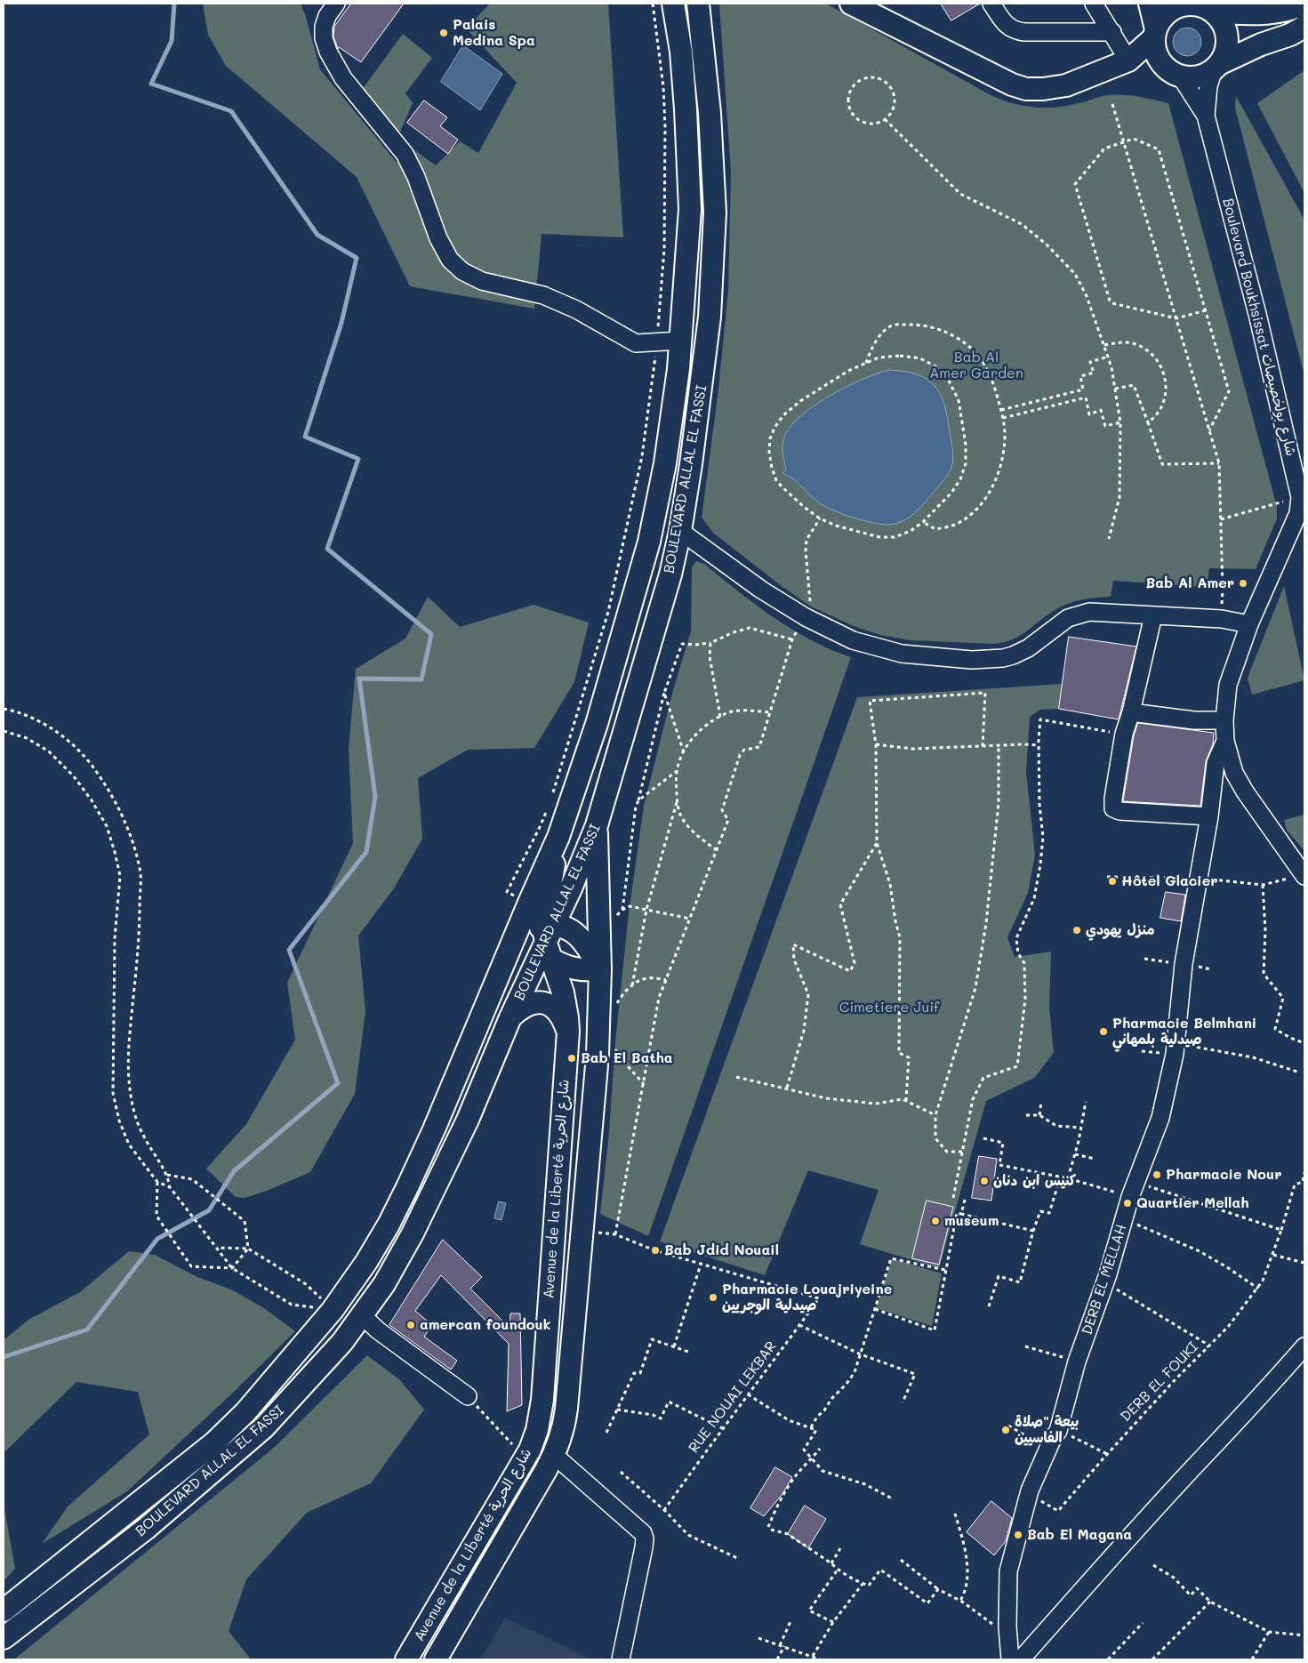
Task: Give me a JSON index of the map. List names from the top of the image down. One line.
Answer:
{"streets":{"main road":["BOULEVARD ALLAL EL FASSI","Avenue de la Liberté شارع الحرية"],"street":["Boulevard Boukhsissat شارع بولخصيصات","DERB EL MELLAH"],"path":["DERB EL FOUKI","RUE NOUAI LEKBAR"]},"crossings":[["Boulevard Boukhsissat شارع بولخصيصات","DERB EL MELLAH"],["BOULEVARD ALLAL EL FASSI","Avenue de la Liberté شارع الحرية"],["DERB EL MELLAH","DERB EL FOUKI"]],"parks":["Bab Al Amer Garden","Cimetiere Juif"],"places":["Palais Medina Spa","Bab Al Amer","Hôtel Glacier","منزل يهودي","Pharmacie Belmhani صيدلية بلمهاني","Bab El Batha","Pharmacie Nour","كنيس ابن دنان","Quartier Mellah","museum","Bab Jdid Nouail","Pharmacie Louajriyeine صيدلية الوجريين","amercan foundouk","بيعة \"صلاة الفاسيين","Bab El Magana"]}
